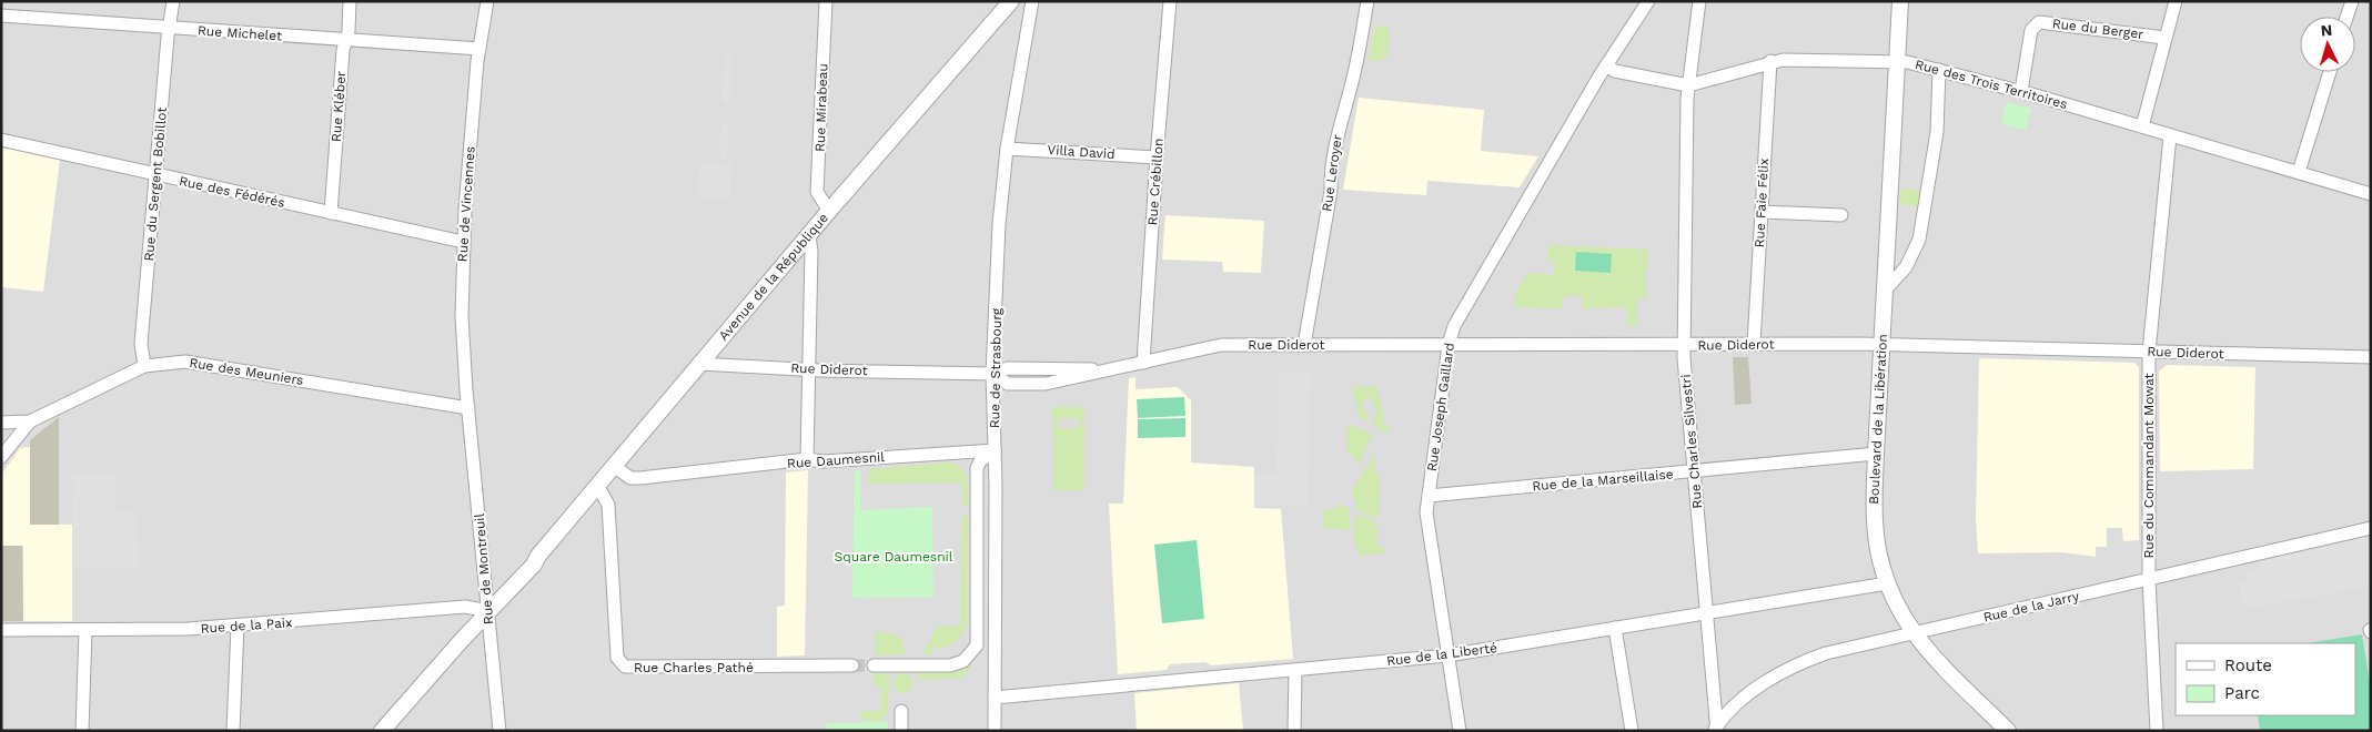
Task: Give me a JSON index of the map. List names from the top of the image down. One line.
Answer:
{"streets":{"street":["Rue du Berger","Rue Michelet","Rue des Trois Territoires","Rue Kléber","Rue Mirabeau","Villa David","Rue Leroyer","Rue Crébillon","Rue du Sergent Bobillot","Rue des Fédérés","Rue Faie Félix","Rue de Vincennes","Avenue de la République","Rue Diderot","Rue de Strasbourg","Rue des Meuniers","Rue Joseph Gaillard","Boulevard de la Libération","Rue Charles Silvestri","Rue Daumesnil","Rue du Commandant Mowat","Rue de la Marseillaise","Rue de Montreuil","Rue de la Jarry","Rue de la Paix","Rue de la Liberté","Rue Charles Pathé"]},"crossings":[["Rue du Berger","Rue des Trois Territoires"],["Rue Michelet","Rue Kléber"],["Rue Michelet","Rue du Sergent Bobillot"],["Rue Michelet","Rue de Vincennes"],["Rue des Trois Territoires","Rue Faie Félix"],["Rue des Trois Territoires","Rue Joseph Gaillard"],["Rue des Trois Territoires","Boulevard de la Libération"],["Rue des Trois Territoires","Rue Charles Silvestri"],["Rue des Trois Territoires","Rue du Commandant Mowat"],["Rue Kléber","Rue des Fédérés"],["Rue Mirabeau","Avenue de la République"],["Villa David","Rue Crébillon"],["Villa David","Rue de Strasbourg"],["Rue Leroyer","Rue Diderot"],["Rue Crébillon","Rue Diderot"],["Rue du Sergent Bobillot","Rue des Fédérés"],["Rue du Sergent Bobillot","Rue des Meuniers"],["Rue des Fédérés","Rue de Vincennes"],["Rue Faie Félix","Rue Diderot"],["Rue de Vincennes","Rue des Meuniers"],["Rue de Vincennes","Rue de Montreuil"],["Avenue de la République","Rue Diderot"],["Avenue de la République","Rue Daumesnil"],["Avenue de la République","Rue de Montreuil"],["Avenue de la République","Rue de la Paix"],["Avenue de la République","Rue Charles Pathé"],["Rue Diderot","Rue de Strasbourg"],["Rue Diderot","Rue Joseph Gaillard"],["Rue Diderot","Boulevard de la Libération"],["Rue Diderot","Rue Charles Silvestri"],["Rue Diderot","Rue du Commandant Mowat"],["Rue de Strasbourg","Rue Daumesnil"],["Rue de Strasbourg","Rue de la Liberté"],["Rue des Meuniers","Rue de Montreuil"],["Rue Joseph Gaillard","Rue de la Marseillaise"],["Rue Joseph Gaillard","Rue de la Liberté"],["Boulevard de la Libération","Rue de la Marseillaise"],["Boulevard de la Libération","Rue de la Jarry"],["Boulevard de la Libération","Rue de la Liberté"],["Rue Charles Silvestri","Rue de la Marseillaise"],["Rue Charles Silvestri","Rue de la Jarry"],["Rue Charles Silvestri","Rue de la Liberté"],["Rue du Commandant Mowat","Rue de la Jarry"],["Rue de Montreuil","Rue de la Paix"]],"parks":["Square Daumesnil"],"legend":["Route","Parc"],"north":"top"}
